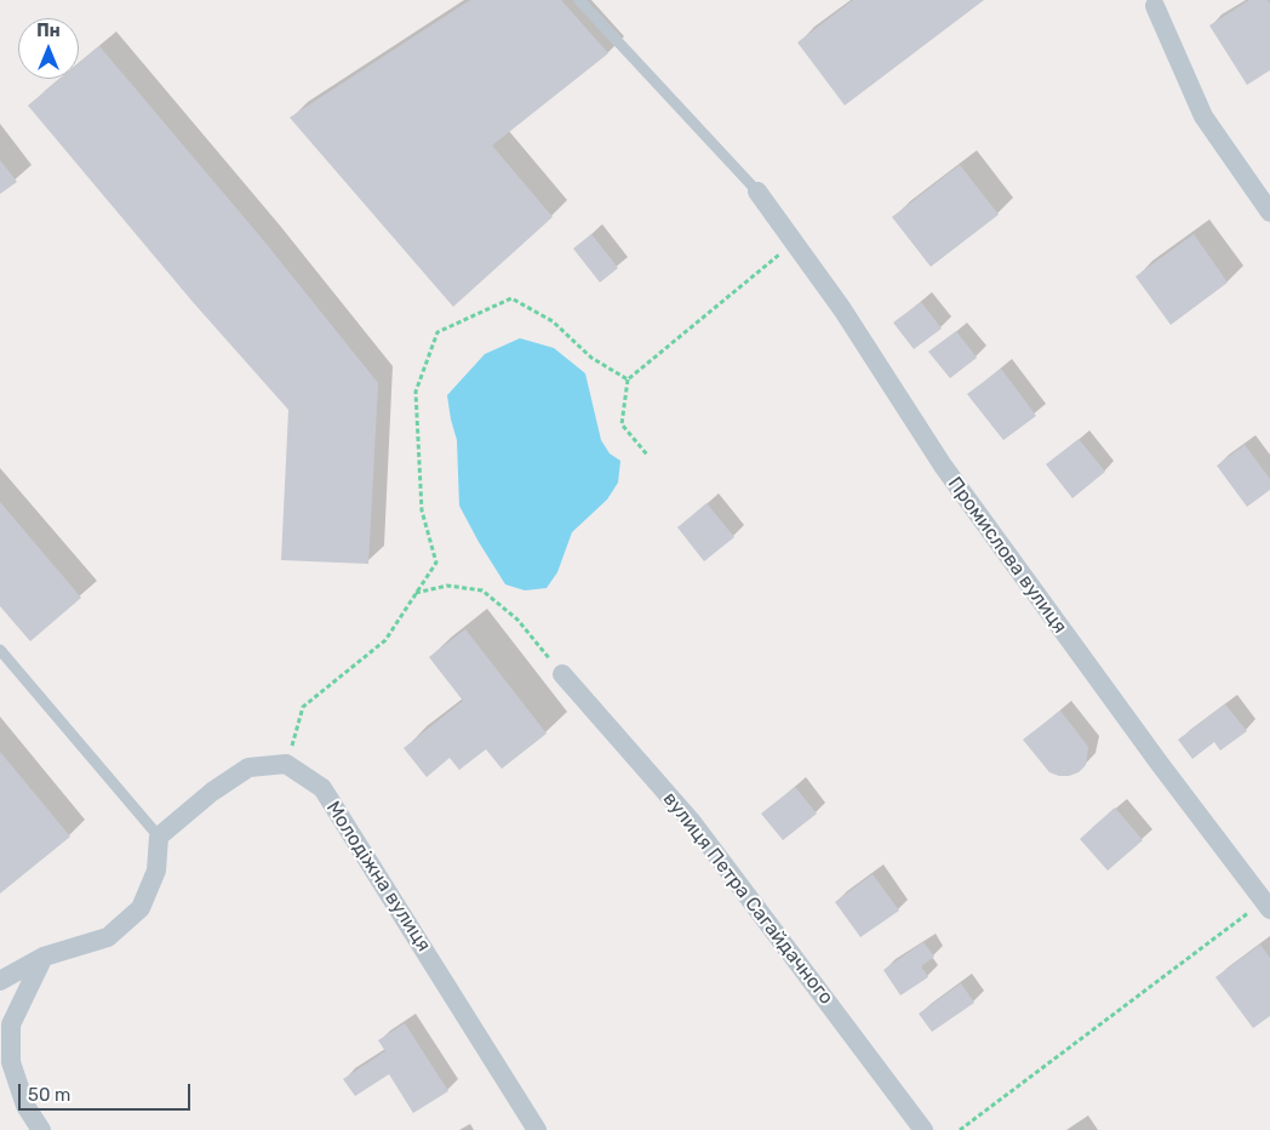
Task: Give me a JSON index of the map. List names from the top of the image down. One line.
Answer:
{"streets":{"street":["Промислова вулиця","Молодіжна вулиця","вулиця Петра Сагайдачного"]},"scale_bar":"50 m","north":"top"}
